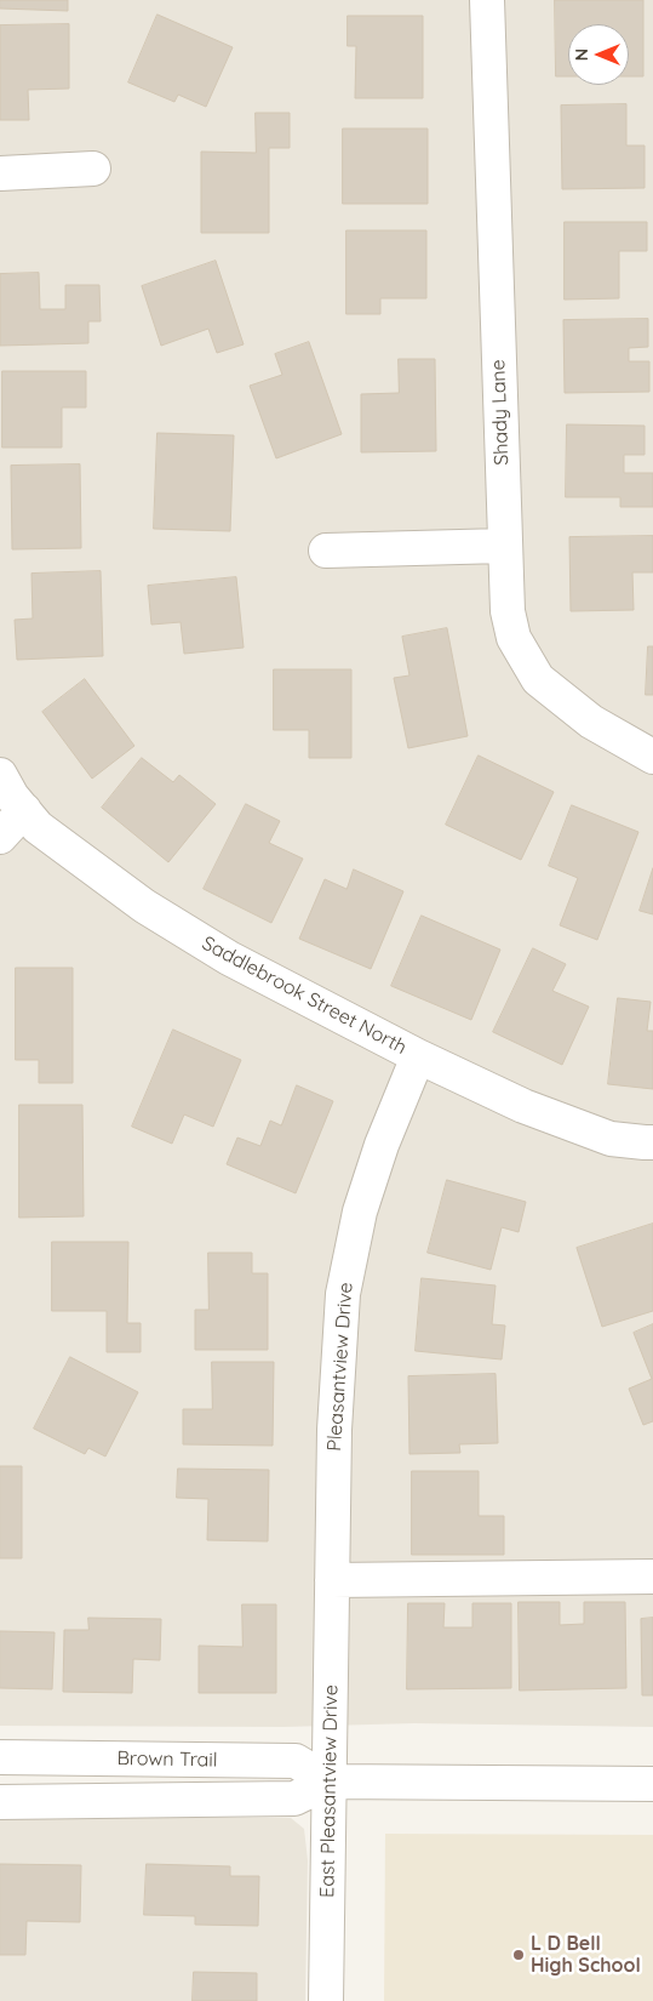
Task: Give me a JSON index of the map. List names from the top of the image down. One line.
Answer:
{"streets":{"street":["Shady Lane","Saddlebrook Street North","Pleasantview Drive","Brown Trail","East Pleasantview Drive"]},"crossings":[["Saddlebrook Street North","Pleasantview Drive"],["Pleasantview Drive","East Pleasantview Drive"],["Brown Trail","East Pleasantview Drive"]],"places":["L D Bell High School"],"north":"left"}
